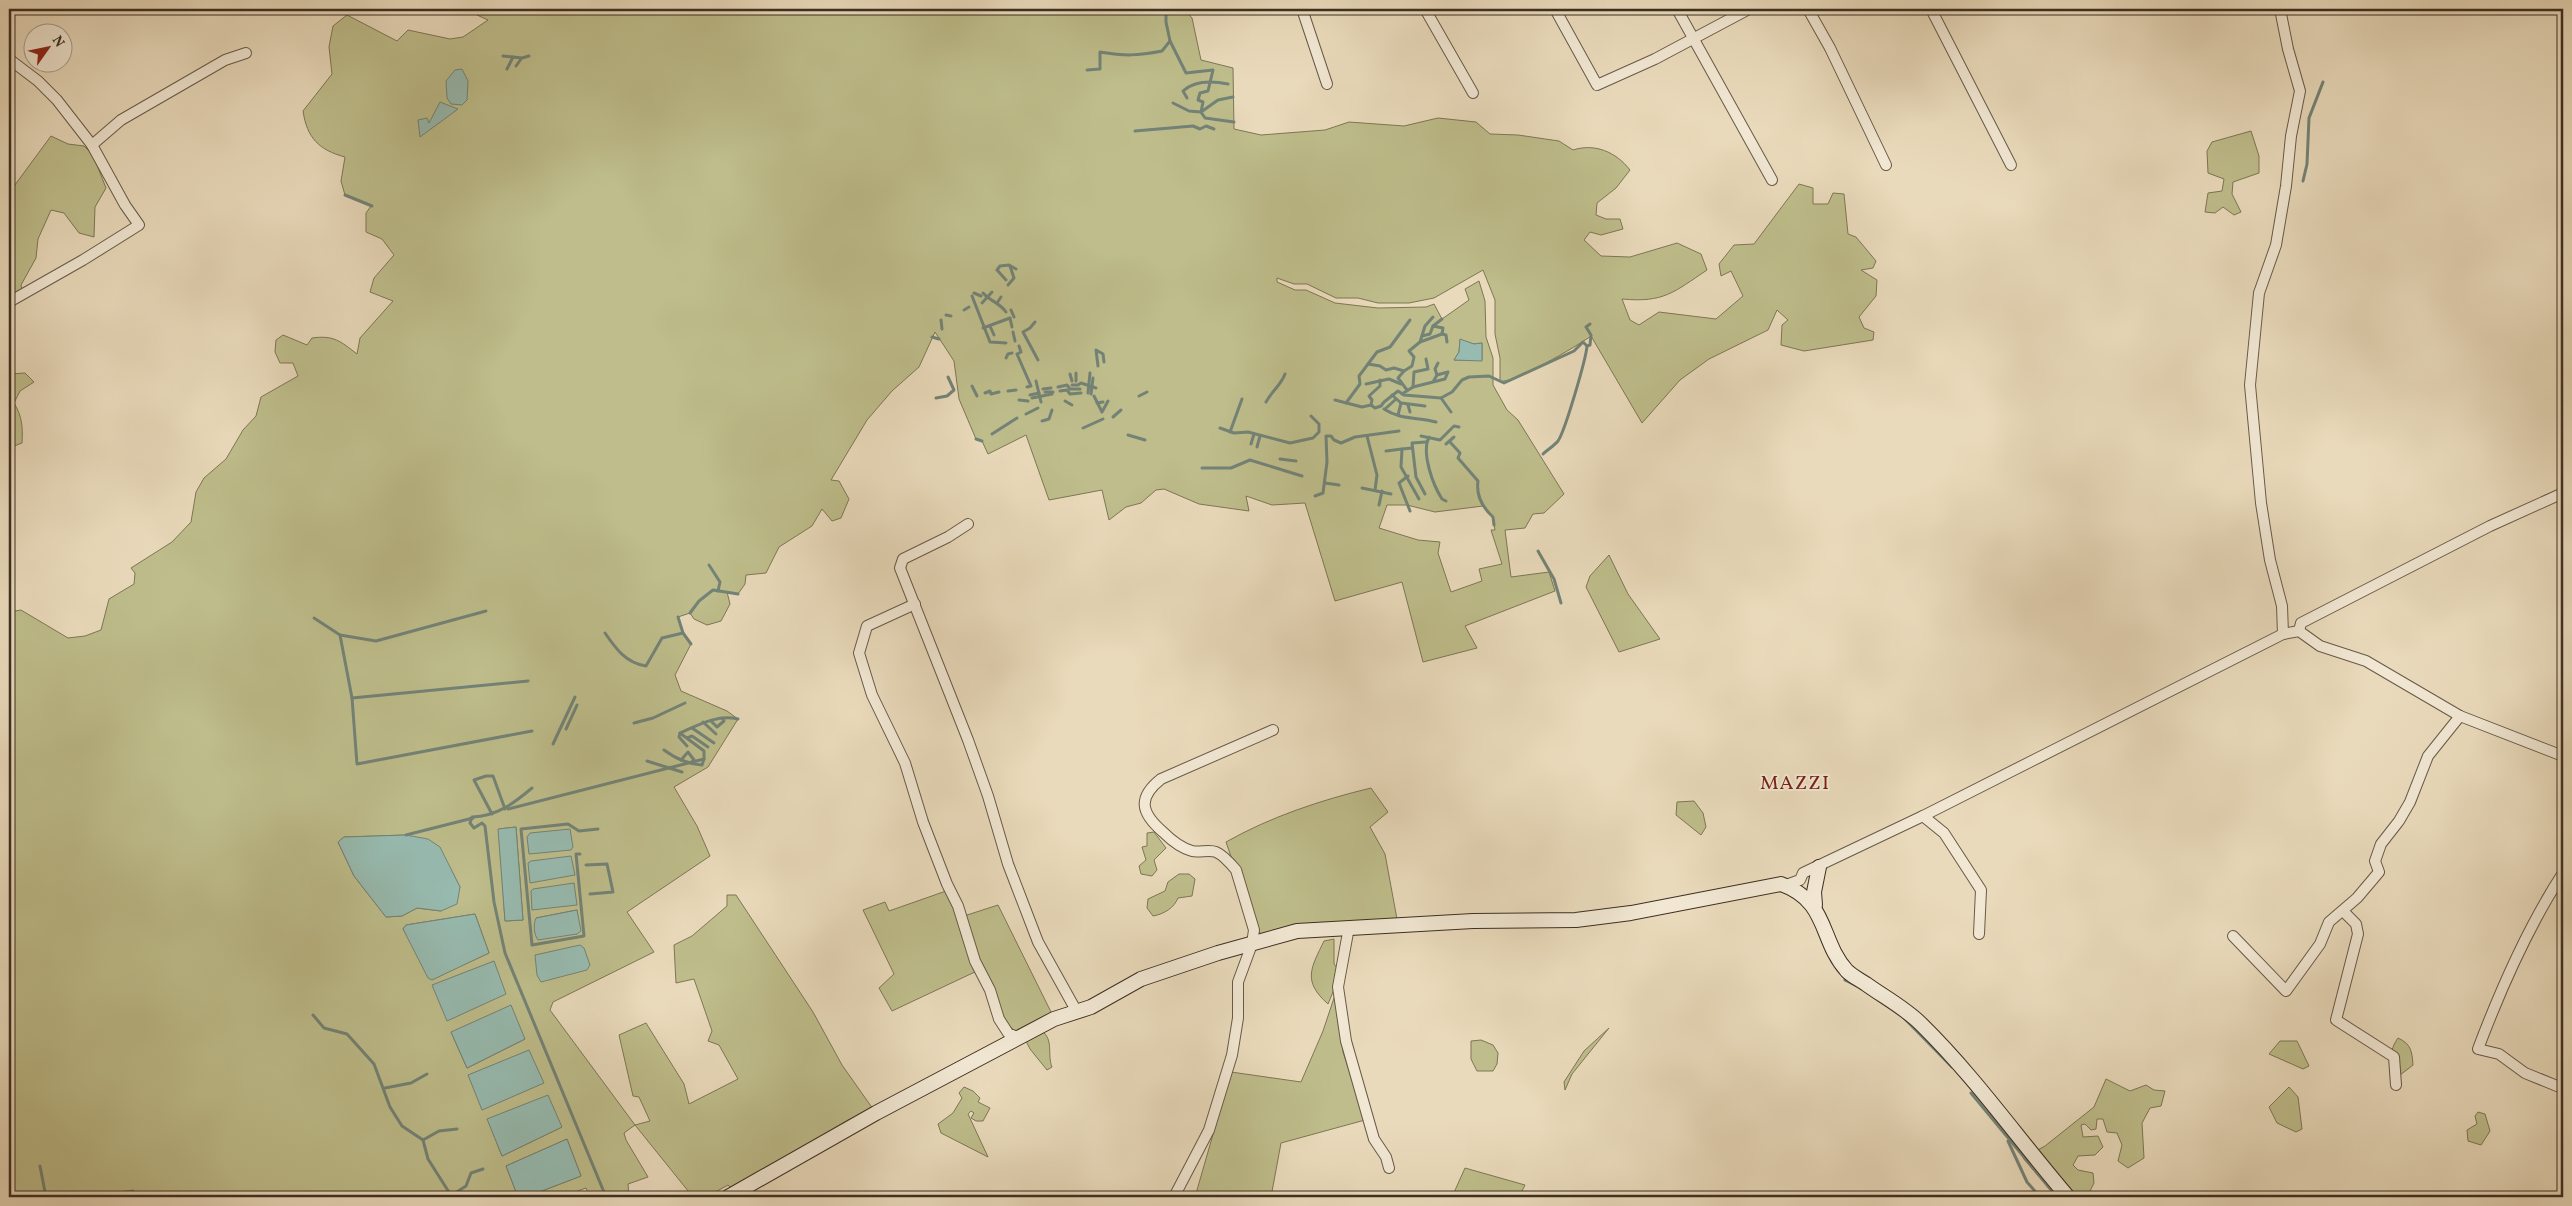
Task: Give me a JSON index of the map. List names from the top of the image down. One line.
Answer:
{"districts":["MAZZI"],"north":"top right"}
